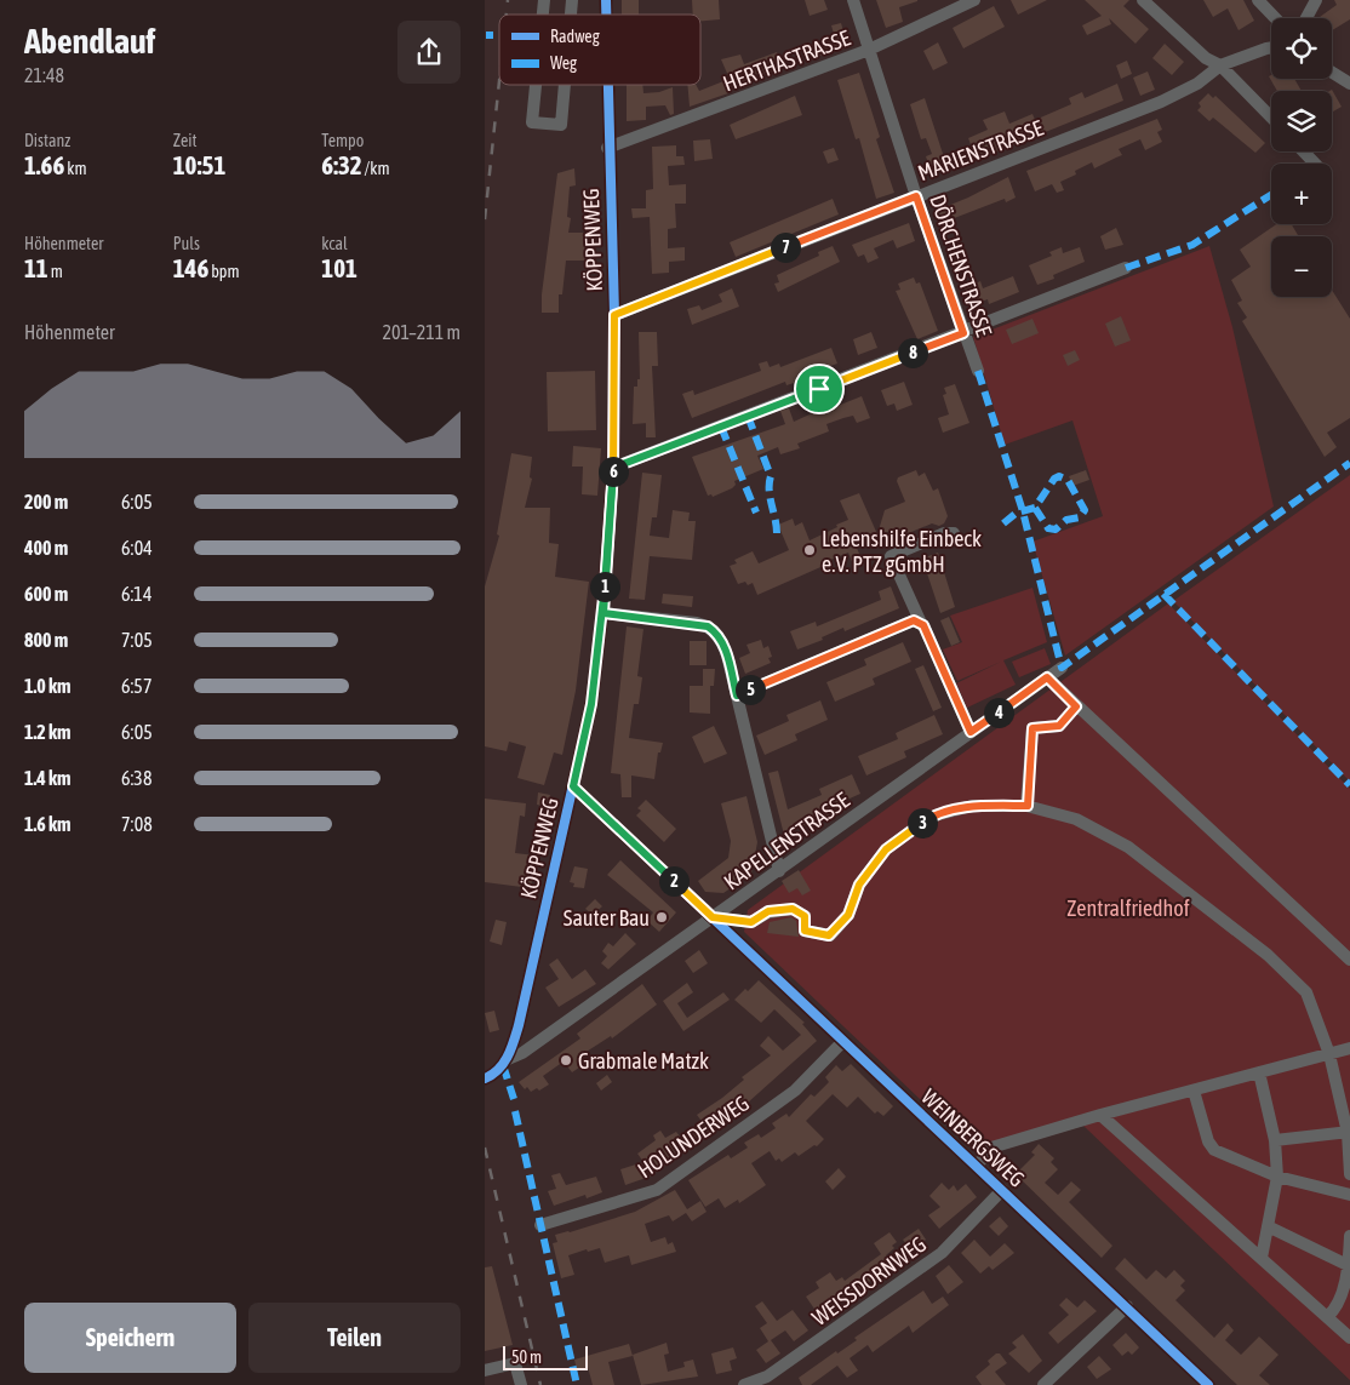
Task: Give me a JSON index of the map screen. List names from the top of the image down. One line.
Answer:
{"streets":{"street":["HERTHASTRASSE","MARIENSTRASSE","KÖPPENWEG","DÖRCHENSTRASSE","KAPELLENSTRASSE","HOLUNDERWEG","WEINBERGSWEG","WEISSDORNWEG"]},"crossings":[["HERTHASTRASSE","KÖPPENWEG"],["HERTHASTRASSE","DÖRCHENSTRASSE"],["MARIENSTRASSE","KÖPPENWEG"],["MARIENSTRASSE","DÖRCHENSTRASSE"],["KÖPPENWEG","KAPELLENSTRASSE"],["KÖPPENWEG","WEINBERGSWEG"],["KAPELLENSTRASSE","WEINBERGSWEG"],["HOLUNDERWEG","WEINBERGSWEG"],["WEINBERGSWEG","WEISSDORNWEG"]],"parks":["Zentralfriedhof"],"places":["Lebenshilfe Einbeck e.V. PTZ gGmbH","Sauter Bau","Grabmale Matzk"],"legend":["Radweg","Weg"],"scale_bar":"50 m","page":{"heading":["Abendlauf","21:48"],"map_buttons":["+","−"],"stats":[["Distanz","1.66 km"],["Zeit","10:51"],["Tempo","6:32 /km"],["Höhenmeter","11 m"],["Puls","146 bpm"],["kcal","101"]],"pins":["7","8","6","1","5","4","3","2"],"chart":["Höhenmeter","201–211 m"],"list":[{"name":"200 m","note":"6:05"},{"name":"400 m","note":"6:04"},{"name":"600 m","note":"6:14"},{"name":"800 m","note":"7:05"},{"name":"1.0 km","note":"6:57"},{"name":"1.2 km","note":"6:05"},{"name":"1.4 km","note":"6:38"},{"name":"1.6 km","note":"7:08"}],"buttons":["Speichern","Teilen"],"scale":"50 m"}}
